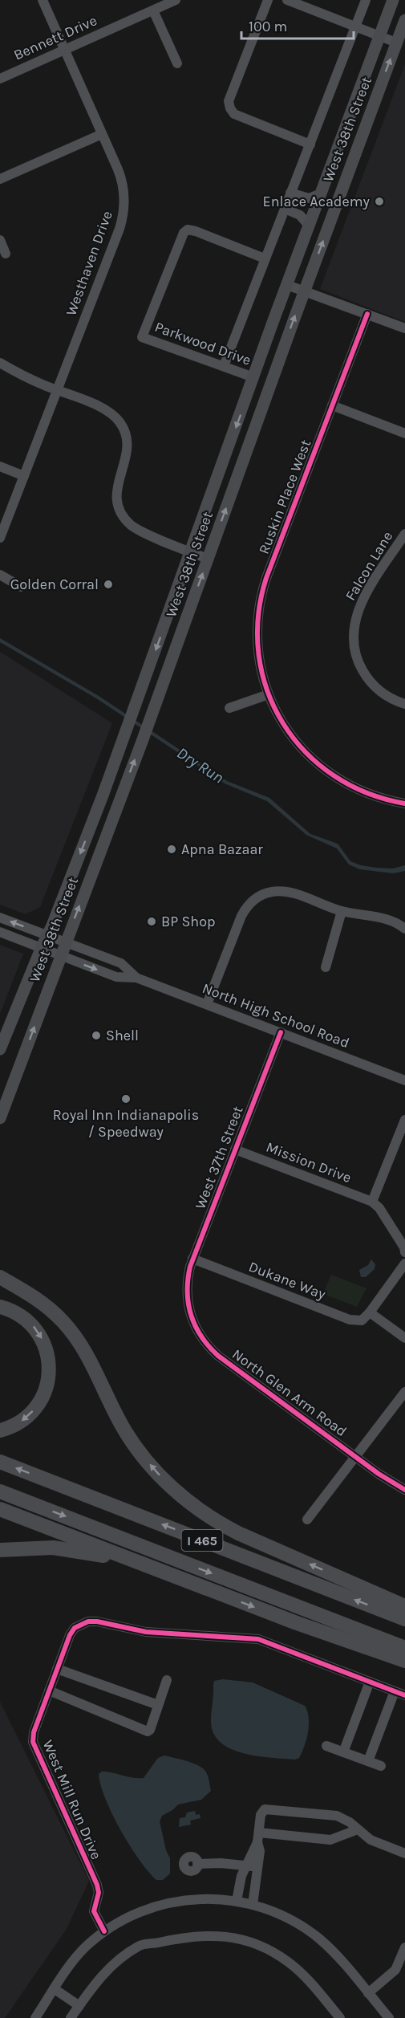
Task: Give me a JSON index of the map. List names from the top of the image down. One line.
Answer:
{"streets":{"highway":["I 465"],"main road":["West 38th Street"],"street":["Bennett Drive","Westhaven Drive","Parkwood Drive","Ruskin Place West","Falcon Lane","North High School Road","West 37th Street","Mission Drive","Dukane Way","North Glen Arm Road","West Mill Run Drive"]},"crossings":[["Bennett Drive","Westhaven Drive"],["West 38th Street","Parkwood Drive"],["West 38th Street","North High School Road"],["North High School Road","West 37th Street"],["West 37th Street","Mission Drive"],["West 37th Street","Dukane Way"],["West 37th Street","North Glen Arm Road"]],"water":["Dry Run"],"places":["Enlace Academy","Golden Corral","Apna Bazaar","BP Shop","Shell","Royal Inn Indianapolis / Speedway"],"scale_bar":"100 m"}
